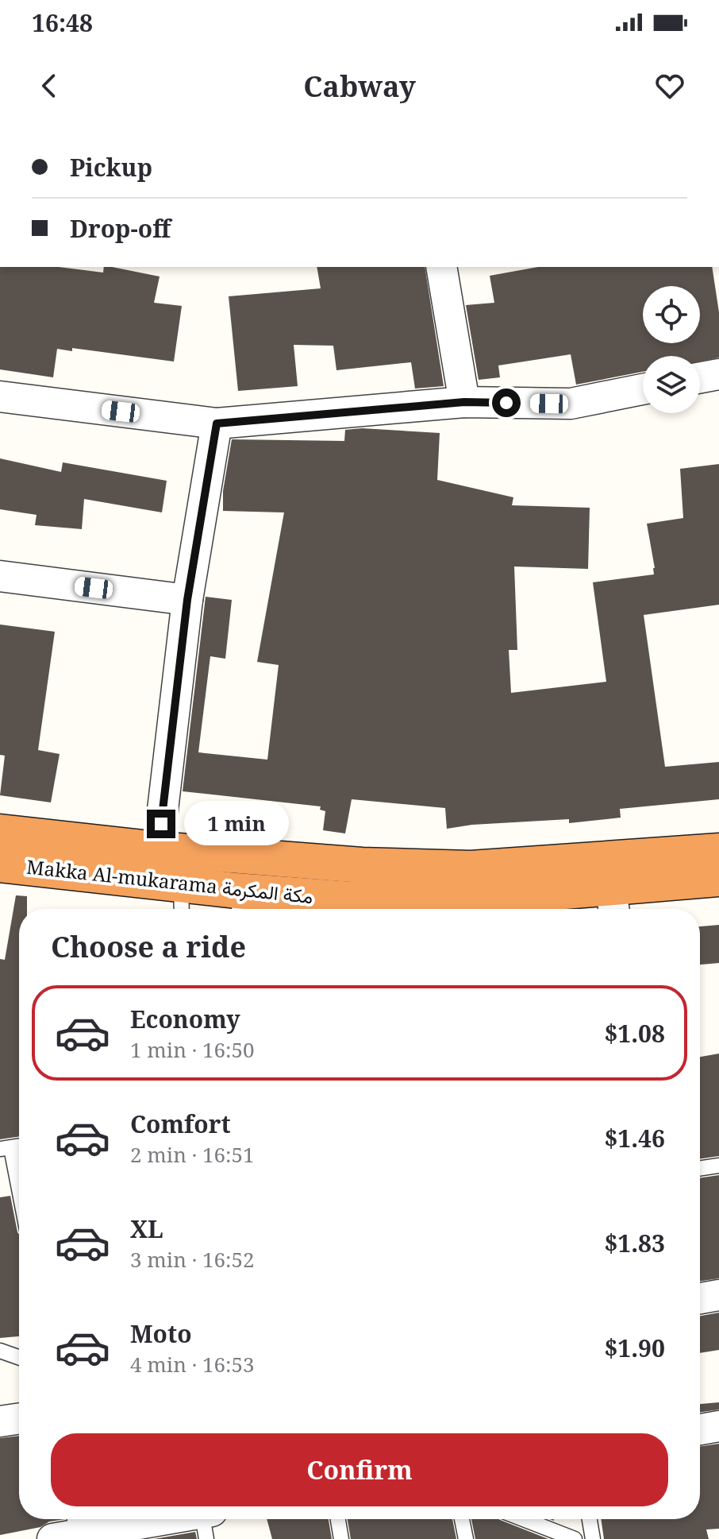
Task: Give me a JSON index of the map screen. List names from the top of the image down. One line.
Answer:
{"streets":{"highway":["Makka Al-mukarama مكة المكرمة"]},"page":{"status":"16:48","header":"Cabway","banner":["Pickup","Drop-off"],"bubble":"1 min","heading":"Choose a ride","list":[{"name":"Economy","note":"1 min · 16:50","value":"$1.08"},{"name":"Comfort","note":"2 min · 16:51","value":"$1.46"},{"name":"XL","note":"3 min · 16:52","value":"$1.83"},{"name":"Moto","note":"4 min · 16:53","value":"$1.90"}],"buttons":"Confirm"}}
